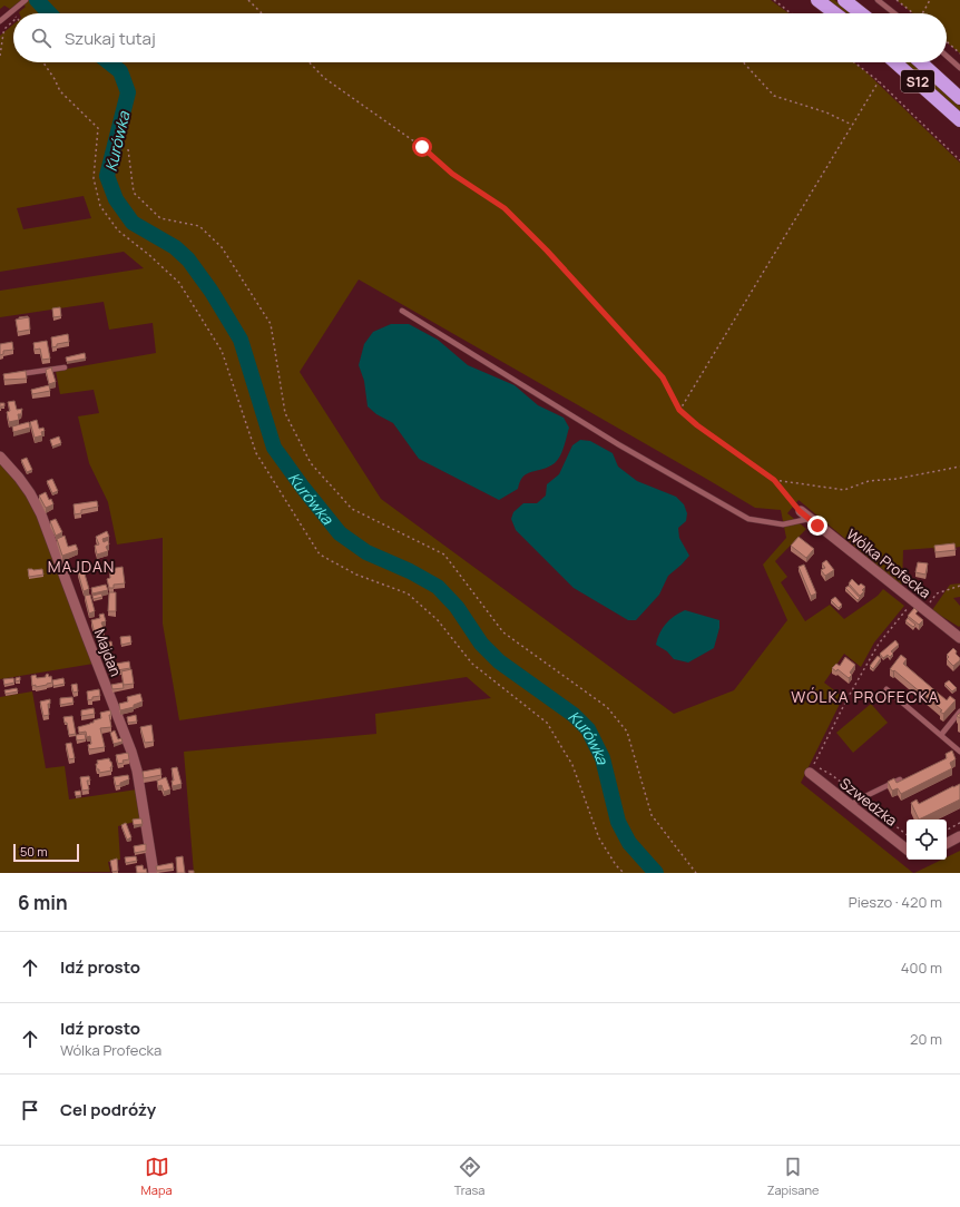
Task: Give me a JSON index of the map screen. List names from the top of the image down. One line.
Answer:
{"streets":{"highway":["S12"],"street":["Wólka Profecka","Majdan","Szwedzka"]},"districts":["MAJDAN","WÓLKA PROFECKA"],"water":["Kurówka"],"scale_bar":"50 m","page":{"search":"Szukaj tutaj","scale":"50 m","heading":["6 min","Pieszo · 420 m"],"list":[["Idź prosto","400 m"],["Idź prosto","Wólka Profecka","20 m"],"Cel podróży"],"nav":["Mapa","Trasa","Zapisane"]}}
